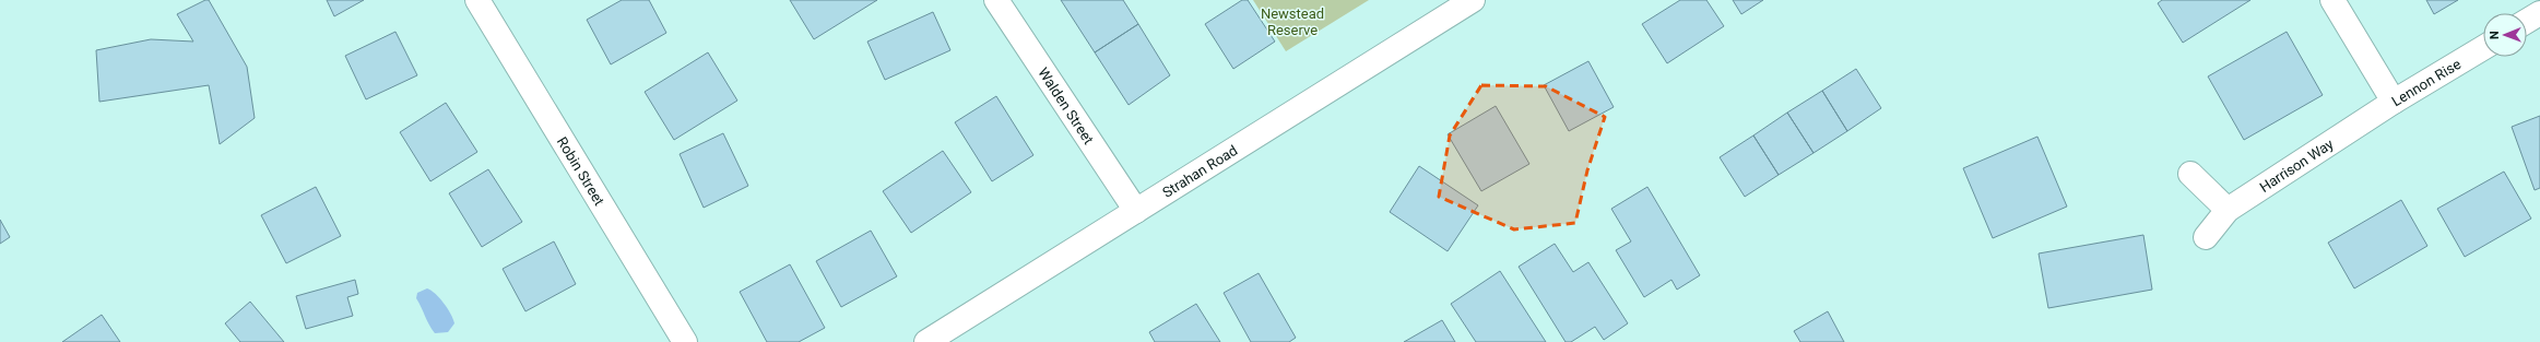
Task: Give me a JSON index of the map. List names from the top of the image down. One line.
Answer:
{"streets":{"street":["Lennon Rise","Walden Street","Harrison Way","Robin Street","Strahan Road"]},"crossings":[["Lennon Rise","Harrison Way"],["Walden Street","Strahan Road"]],"parks":["Newstead Reserve"],"north":"left"}
